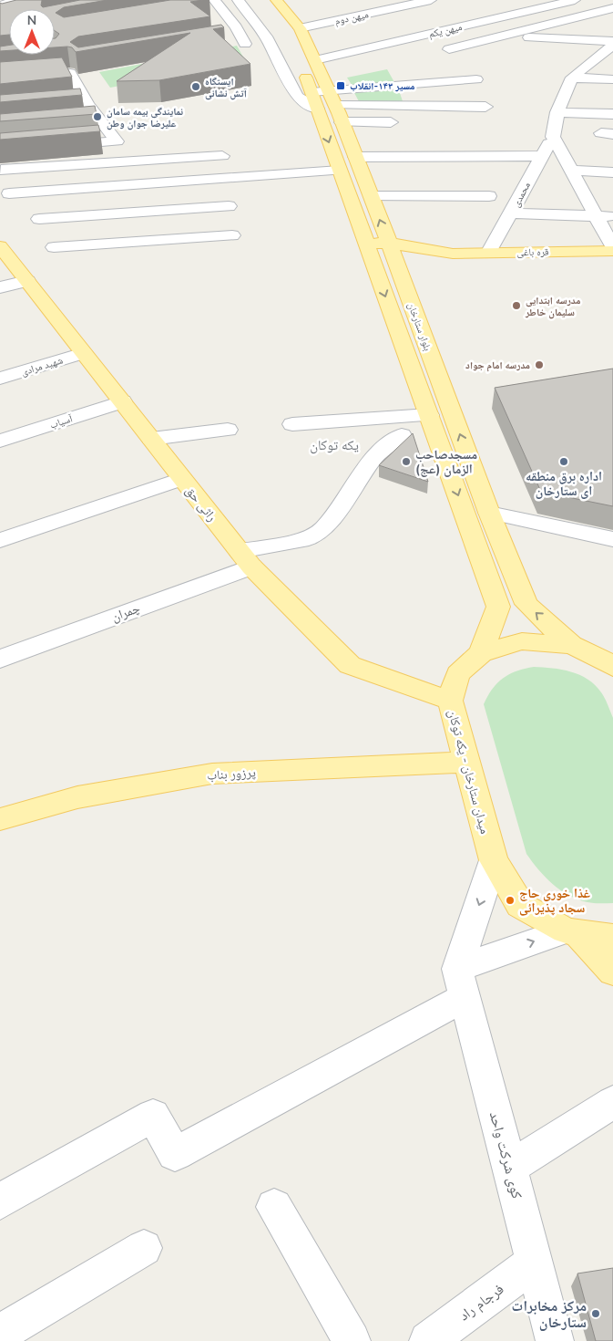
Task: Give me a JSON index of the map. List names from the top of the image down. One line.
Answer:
{"streets":{"main road":["قره باغی","بلوار ستارخان","راثی حق","میدان ستارخان - یکه توکان","پرزور بناب"],"street":["میهن دوم","میهن یکم","محمدی","شهید مرادی","آسیاب","چمران","کوی شرکت واحد","فرجام راد"]},"crossings":[["میهن دوم","بلوار ستارخان"],["میهن یکم","بلوار ستارخان"],["محمدی","قره باغی"],["قره باغی","بلوار ستارخان"],["بلوار ستارخان","میدان ستارخان - یکه توکان"],["شهید مرادی","راثی حق"],["آسیاب","راثی حق"],["راثی حق","چمران"],["راثی حق","میدان ستارخان - یکه توکان"],["میدان ستارخان - یکه توکان","پرزور بناب"],["کوی شرکت واحد","فرجام راد"]],"districts":["یکه توکان"],"places":{"transit":["مسیر ۱۴۳-انقلاب"],"other":["ایستگاه آتش نشانی","نمایندگی بیمه سامان علیرضا جوان وطن","مدرسه ابتدایی سلیمان خاطر","مدرسه امام جواد","مسجدصاحب الزمان (عج)","اداره برق منطقه ای ستارخان","غذا خوری حاج سجاد پذیرائی","مرکز مخابرات ستارخان"]},"north":"top"}
